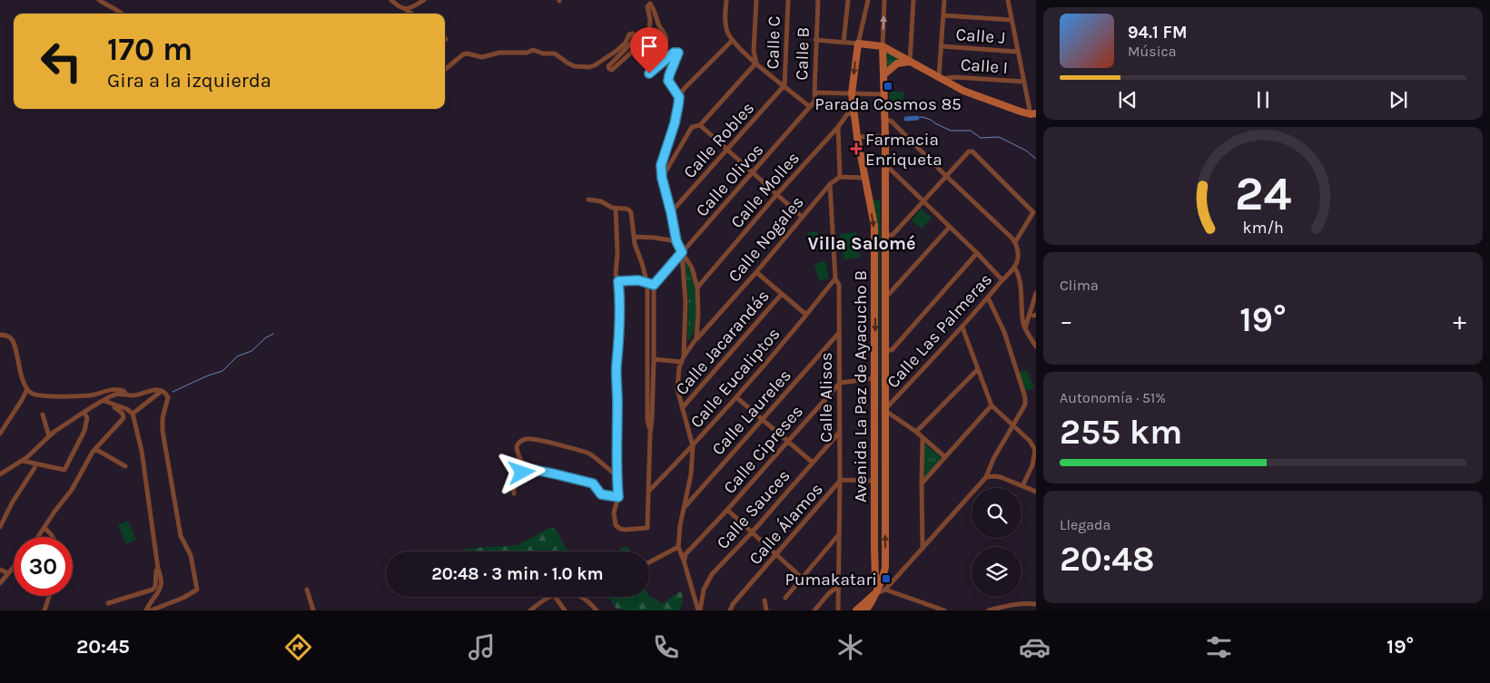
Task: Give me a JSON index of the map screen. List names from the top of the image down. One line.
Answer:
{"streets":{"main road":["Avenida La Paz de Ayacucho B"],"street":["Calle J","Calle C","Calle B","Calle I","Calle Robles","Calle Olivos","Calle Molles","Calle Nogales","Calle Las Palmeras","Calle Jacarandás","Calle Eucaliptos","Calle Alisos","Calle Laureles","Calle Cipreses","Calle Sauces","Calle Álamos"]},"crossings":[["Calle C","Calle Robles"],["Calle B","Calle Olivos"],["Calle Molles","Avenida La Paz de Ayacucho B"],["Calle Nogales","Calle Alisos"],["Calle Eucaliptos","Calle Alisos"],["Avenida La Paz de Ayacucho B","Calle Álamos"],["Calle Alisos","Calle Laureles"],["Calle Alisos","Calle Cipreses"],["Calle Alisos","Calle Sauces"],["Calle Alisos","Calle Álamos"]],"one_way":["Avenida La Paz de Ayacucho B"],"districts":["Villa Salomé"],"places":{"transit":["Parada Cosmos 85","Pumakatari"],"health":["Farmacia Enriqueta"]},"page":{"turn":["170 m","Gira a la izquierda"],"song":["94.1 FM","Música"],"tile":["Clima",["Autonomía · 51%","255 km"],["Llegada","20:48"]],"heat":["−","19°","+"],"limit":"30","trip":"20:48 · 3 min · 1.0 km","tabs":["20:45","19°"],"gauge":["24","km/h"]}}
